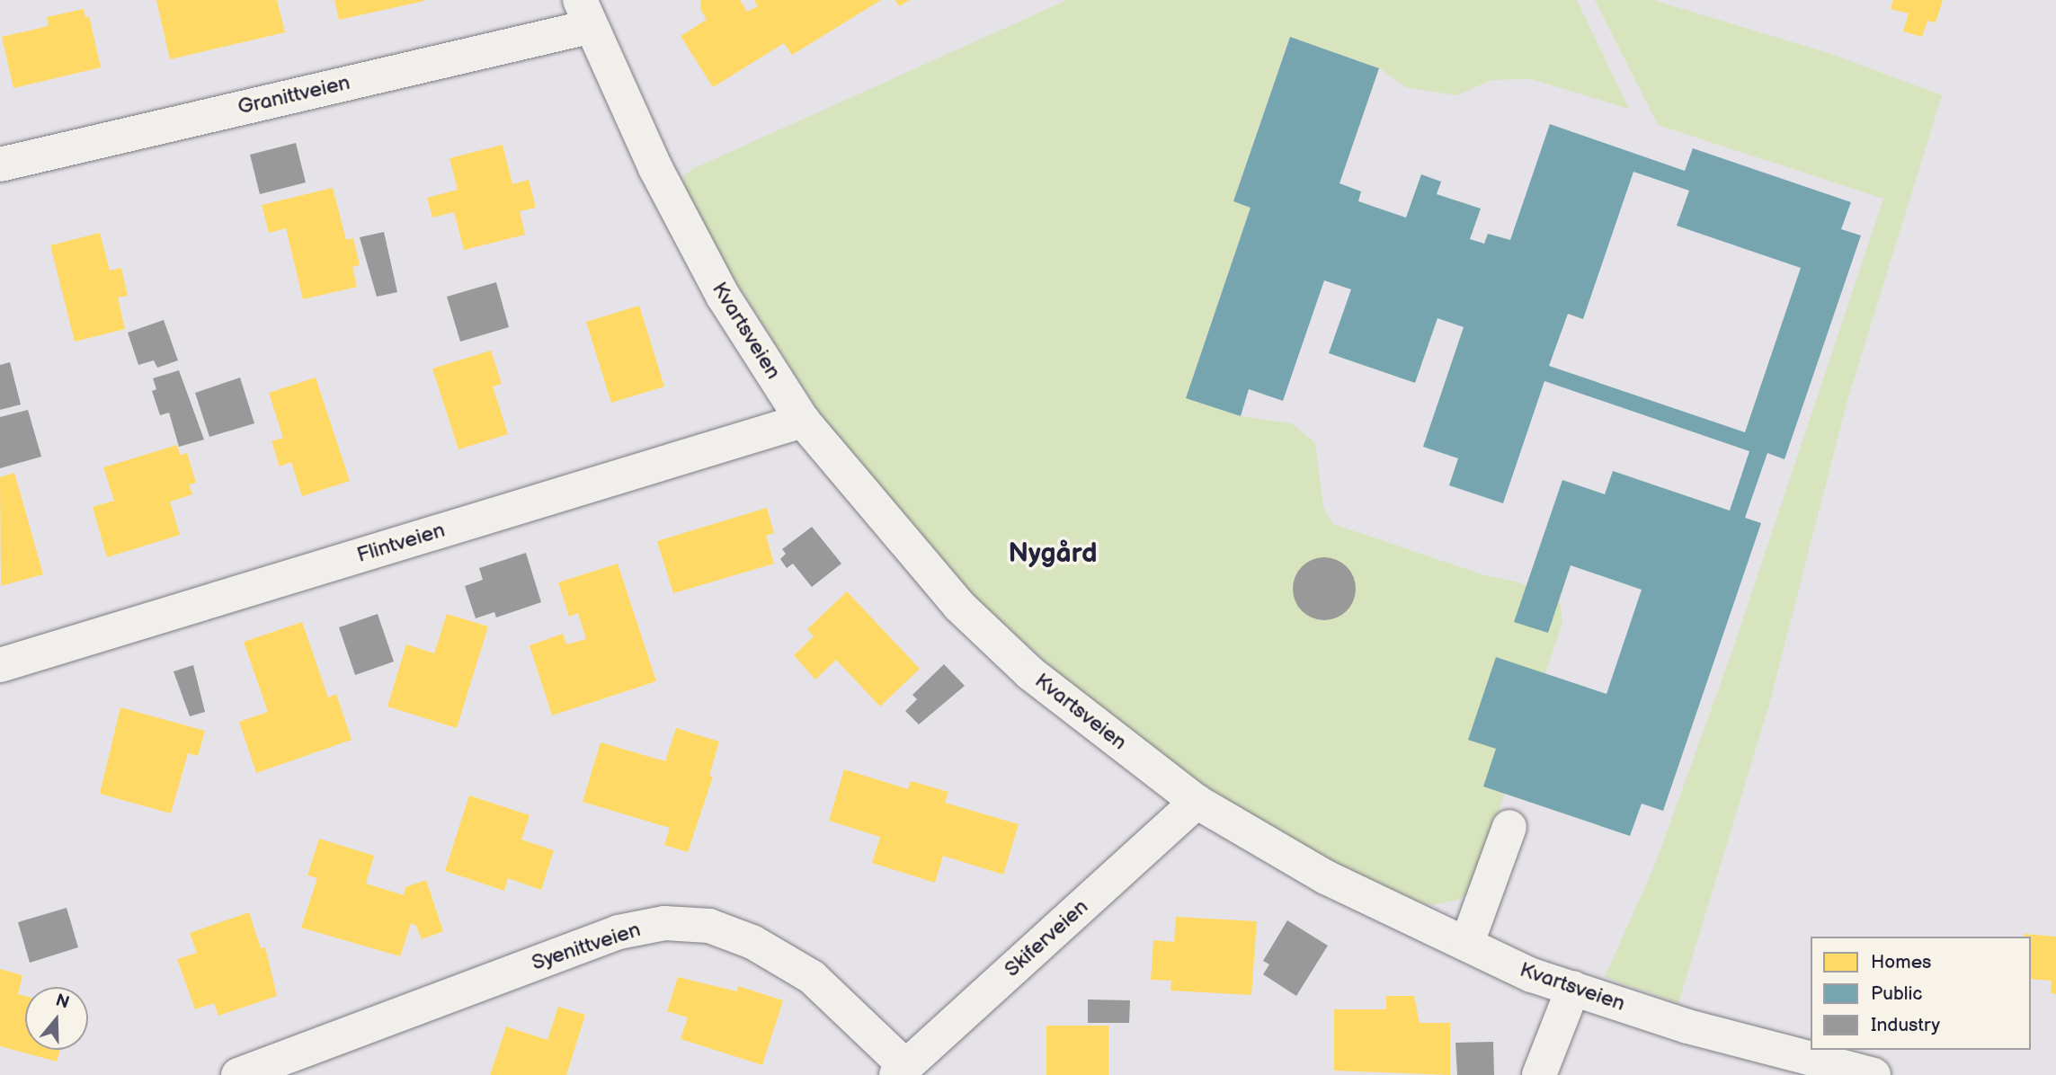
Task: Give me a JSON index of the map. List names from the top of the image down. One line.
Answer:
{"streets":{"street":["Granittveien","Kvartsveien","Flintveien","Skiferveien","Syenittveien"]},"crossings":[["Granittveien","Kvartsveien"],["Kvartsveien","Flintveien"],["Kvartsveien","Skiferveien"],["Skiferveien","Syenittveien"]],"districts":["Nygård"],"legend":["Homes","Public","Industry"],"north":"top"}
